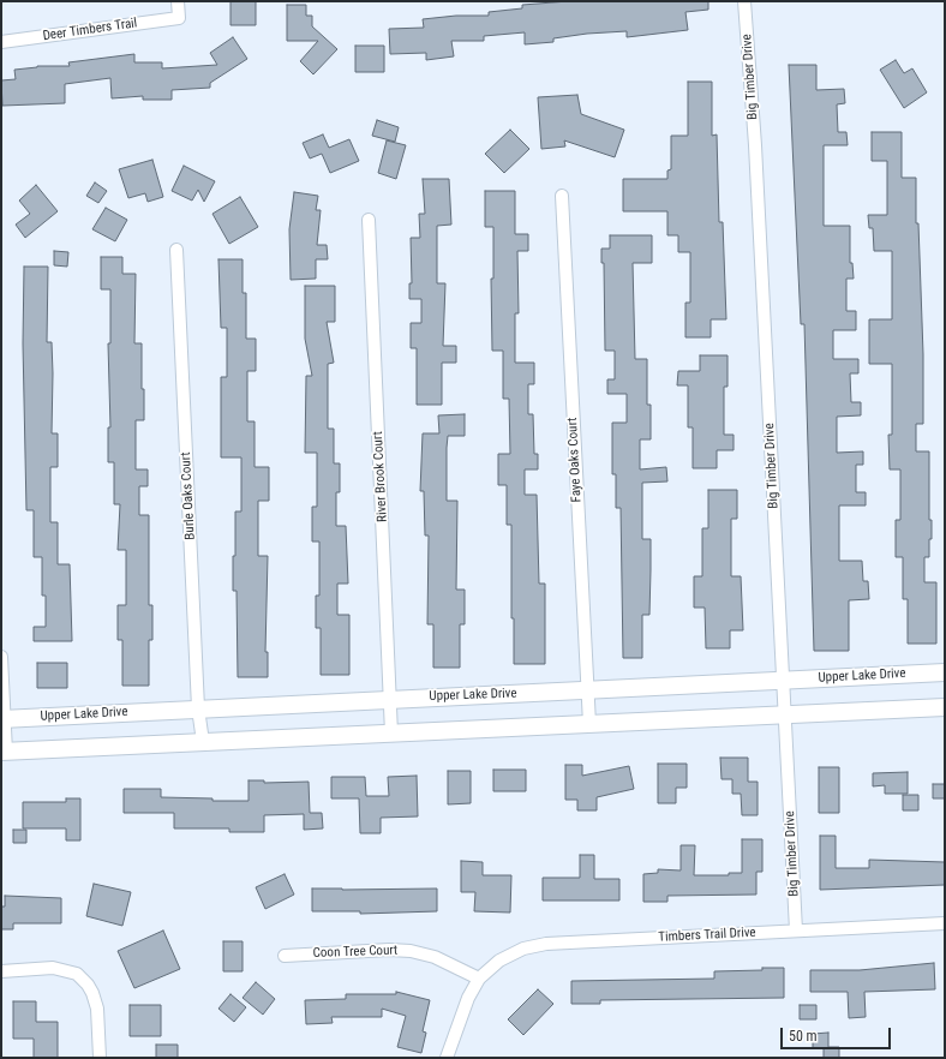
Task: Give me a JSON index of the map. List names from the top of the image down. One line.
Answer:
{"streets":{"street":["Deer Timbers Trail","Big Timber Drive","Faye Oaks Court","River Brook Court","Burle Oaks Court","Upper Lake Drive","Timbers Trail Drive","Coon Tree Court"]},"crossings":[["Big Timber Drive","Upper Lake Drive"],["Big Timber Drive","Timbers Trail Drive"],["Faye Oaks Court","Upper Lake Drive"],["River Brook Court","Upper Lake Drive"],["Burle Oaks Court","Upper Lake Drive"],["Timbers Trail Drive","Coon Tree Court"]],"scale_bar":"50 m"}
